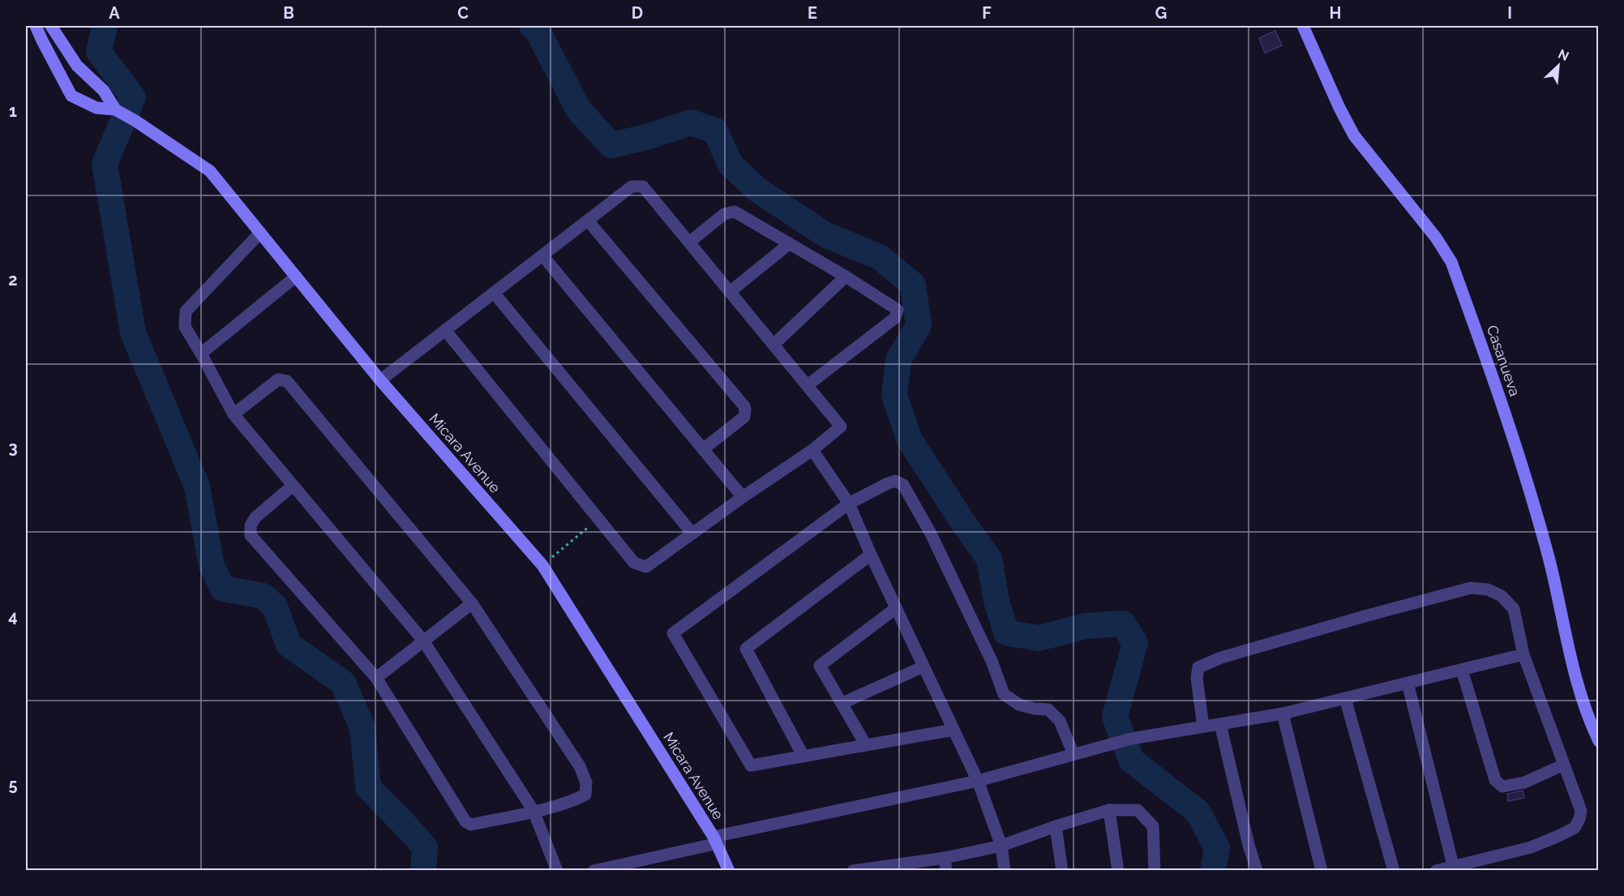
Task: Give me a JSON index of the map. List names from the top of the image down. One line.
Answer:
{"streets":{"street":["Casanueva","Micara Avenue"]},"north":"top right","grid":{"columns":["A","B","C","D","E","F","G","H","I"],"rows":["1","2","3","4","5"]}}
